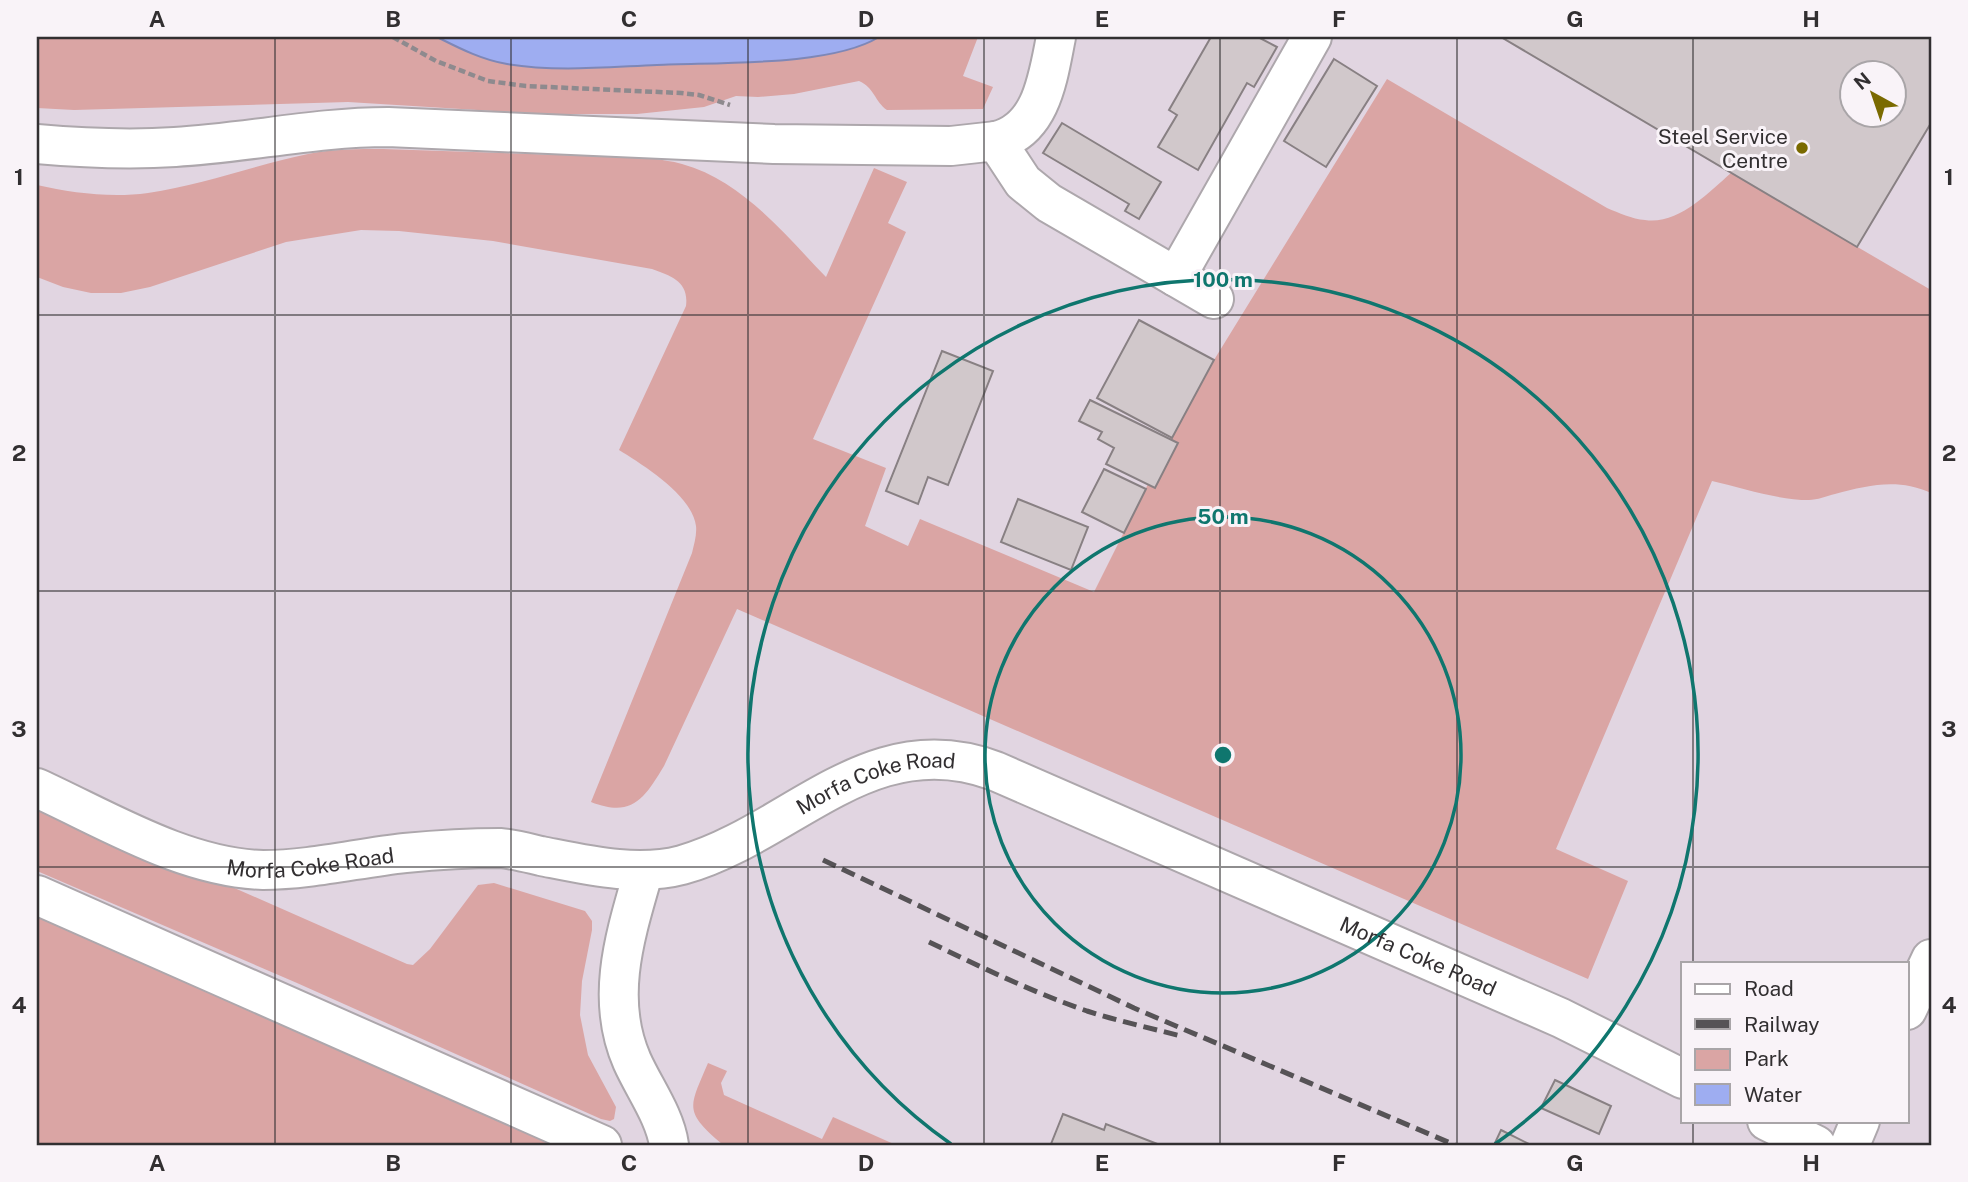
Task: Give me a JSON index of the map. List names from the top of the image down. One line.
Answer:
{"streets":{"lane":["Morfa Coke Road"]},"places":["Steel Service Centre"],"legend":["Road","Railway","Park","Water"],"north":"top left","grid":{"columns":["A","B","C","D","E","F","G","H"],"rows":["1","2","3","4"]},"rings":["100 m","50 m"]}
